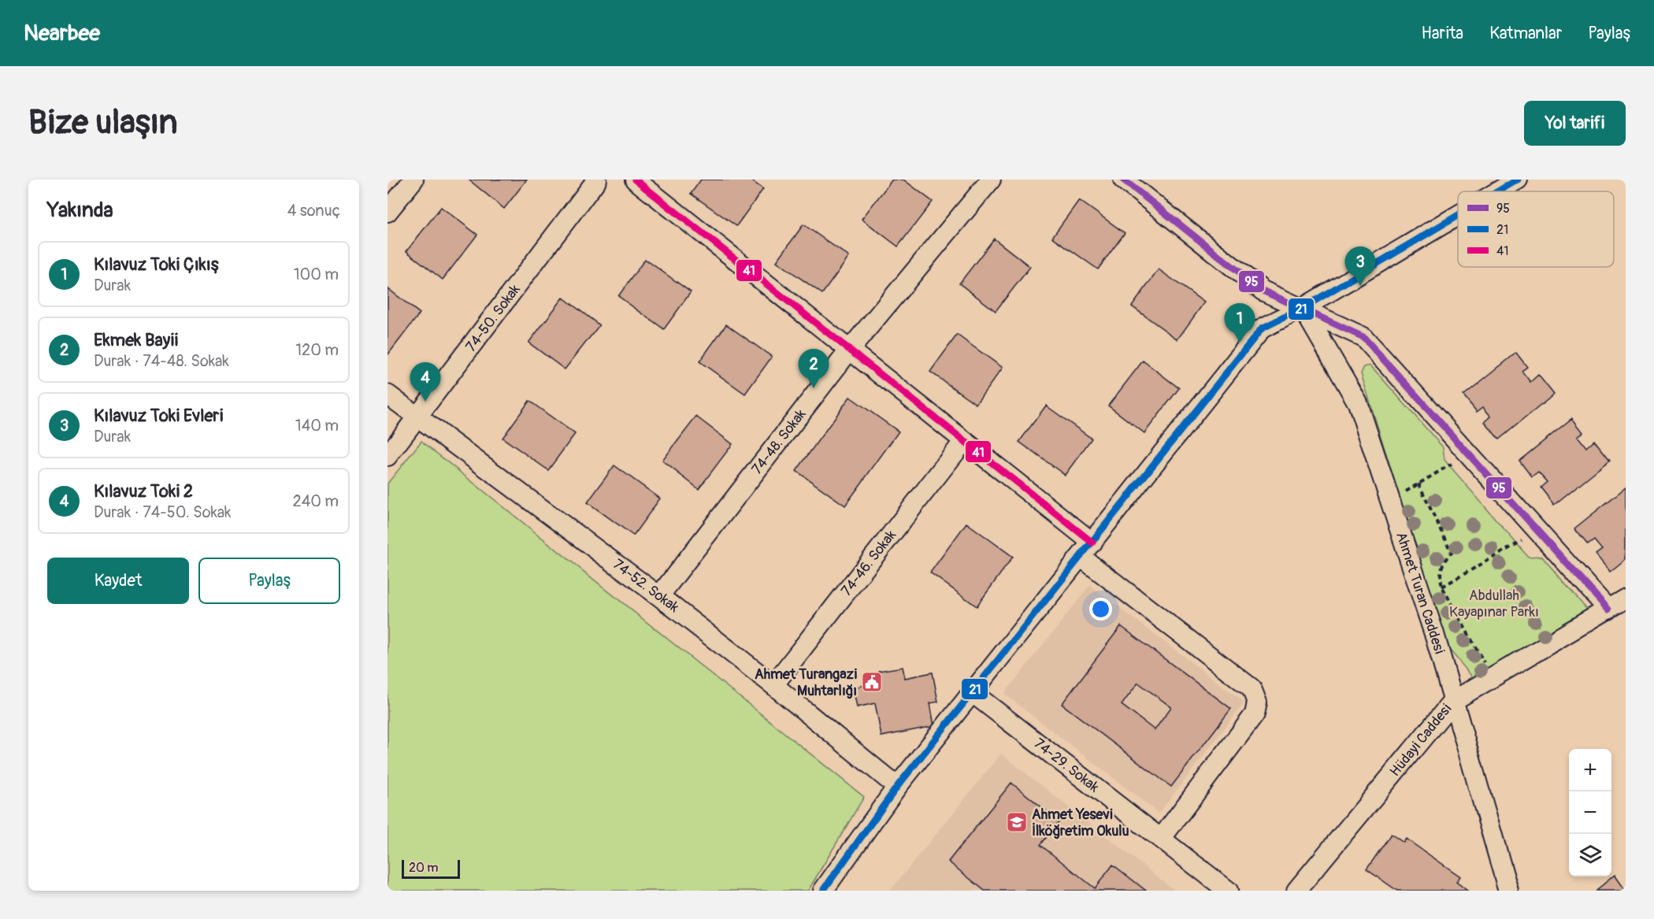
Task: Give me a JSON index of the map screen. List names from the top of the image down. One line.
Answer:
{"streets":{"street":["74-50. Sokak","74-48. Sokak","74-46. Sokak","74-52. Sokak","Ahmet Turan Caddesi","Hüdayi Caddesi","74-29. Sokak"]},"crossings":[["74-50. Sokak","74-52. Sokak"],["74-48. Sokak","74-52. Sokak"],["74-46. Sokak","74-52. Sokak"],["Ahmet Turan Caddesi","Hüdayi Caddesi"]],"parks":["Abdullah Kayapınar Parkı"],"places":{"public building":["Ahmet Turangazi Muhtarlığı"],"school or university":["Ahmet Yesevi İlköğretim Okulu"]},"lines":["transit line 95","transit line 21","transit line 41"],"legend":["95","21","41"],"scale_bar":"20 m","page":{"header":"Nearbee","nav":["Harita","Katmanlar","Paylaş"],"buttons":["Yol tarifi",["Kaydet","Paylaş"]],"title":"Bize ulaşın","heading":["Yakında","4 sonuç"],"list":[{"mark":"1","name":"Kılavuz Toki Çıkış","note":"Durak","value":"100 m"},{"mark":"2","name":"Ekmek Bayii","note":"Durak · 74-48. Sokak","value":"120 m"},{"mark":"3","name":"Kılavuz Toki Evleri","note":"Durak","value":"140 m"},{"mark":"4","name":"Kılavuz Toki 2","note":"Durak · 74-50. Sokak","value":"240 m"}],"pins":["3","1","2","4"],"map_buttons":["+","−"],"scale":"20 m"}}
